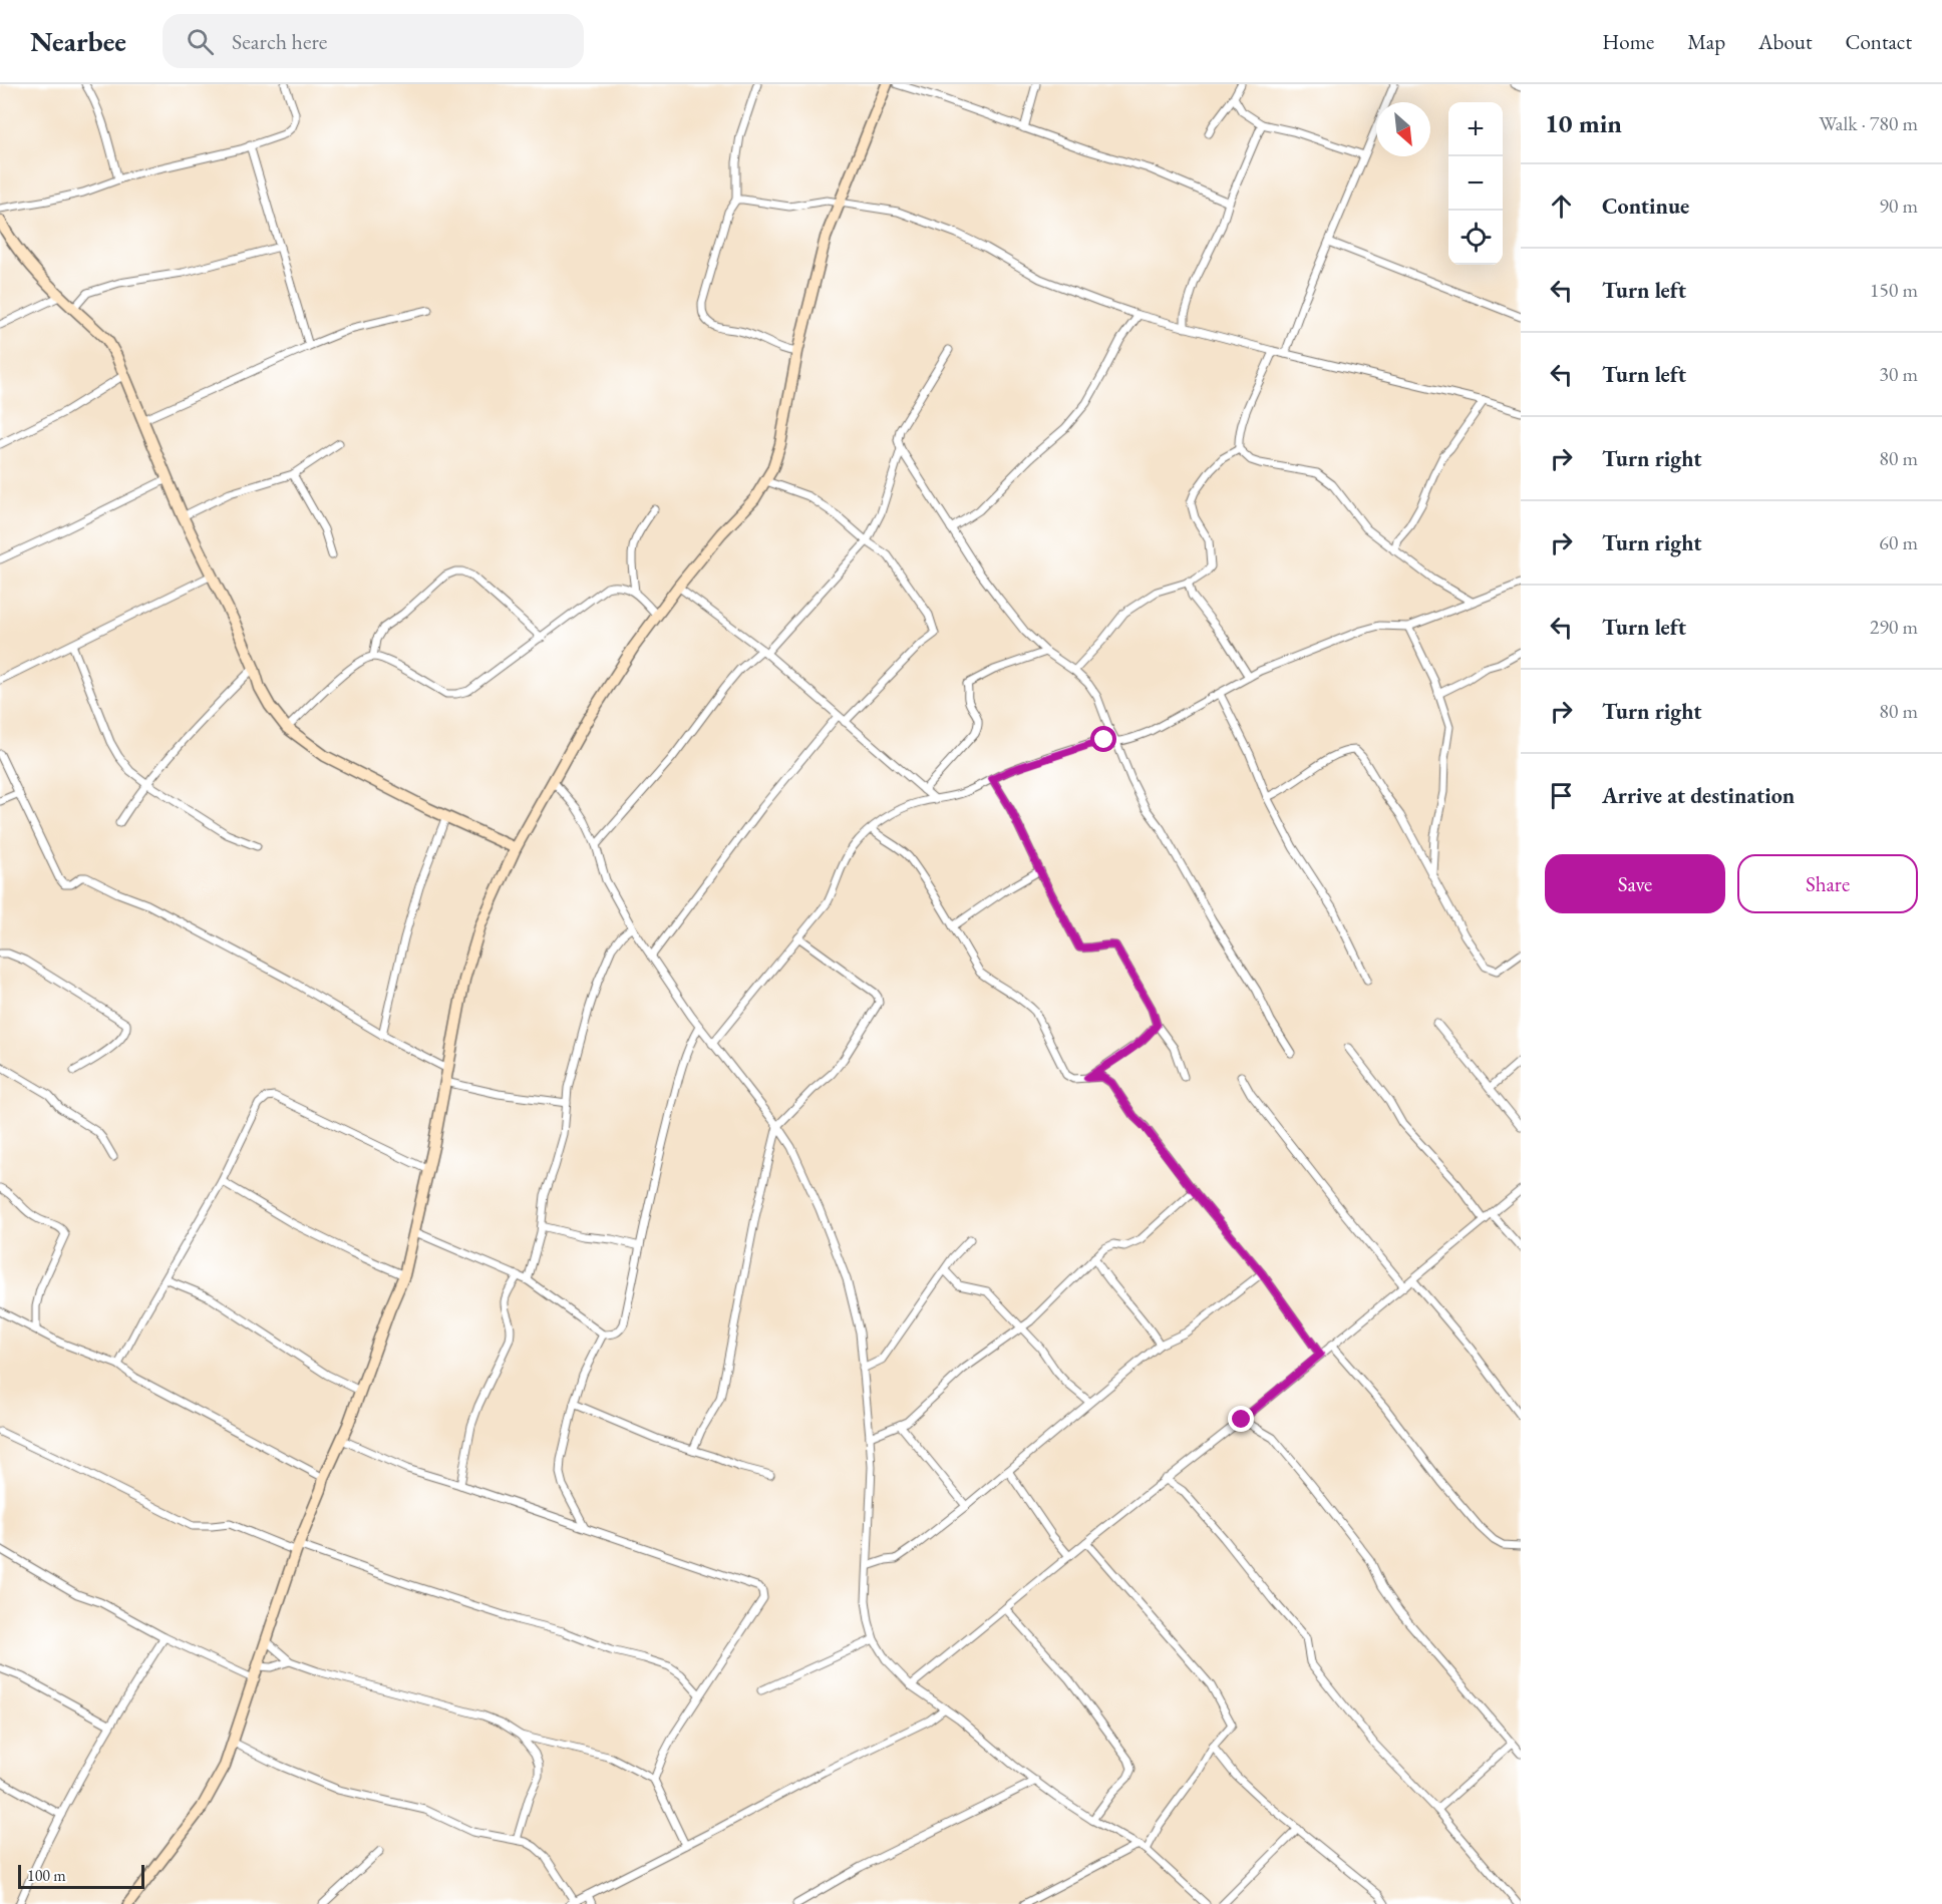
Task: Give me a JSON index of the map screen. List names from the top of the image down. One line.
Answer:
{"scale_bar":"100 m","north":"bottom right","page":{"header":"Nearbee","search":"Search here","nav":["Home","Map","About","Contact"],"heading":["10 min","Walk · 780 m"],"map_buttons":["+","−"],"list":[["Continue","90 m"],["Turn left","150 m"],["Turn left","30 m"],["Turn right","80 m"],["Turn right","60 m"],["Turn left","290 m"],["Turn right","80 m"],"Arrive at destination"],"buttons":["Save","Share"],"scale":"100 m"}}
